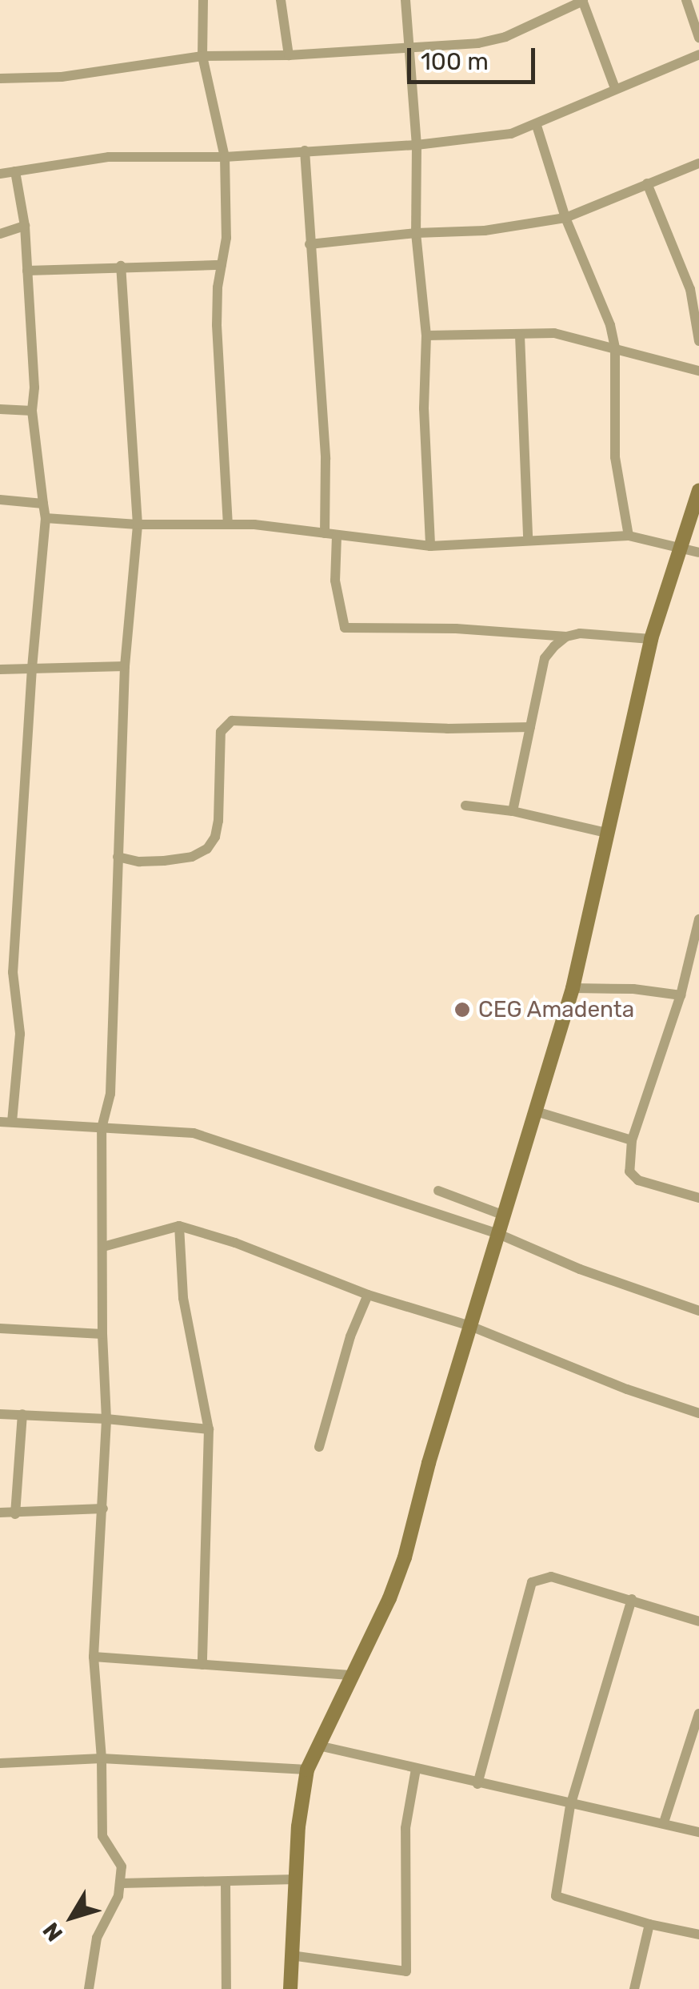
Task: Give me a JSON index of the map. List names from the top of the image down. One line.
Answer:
{"places":["CEG Amadenta"],"scale_bar":"100 m","north":"bottom left"}
